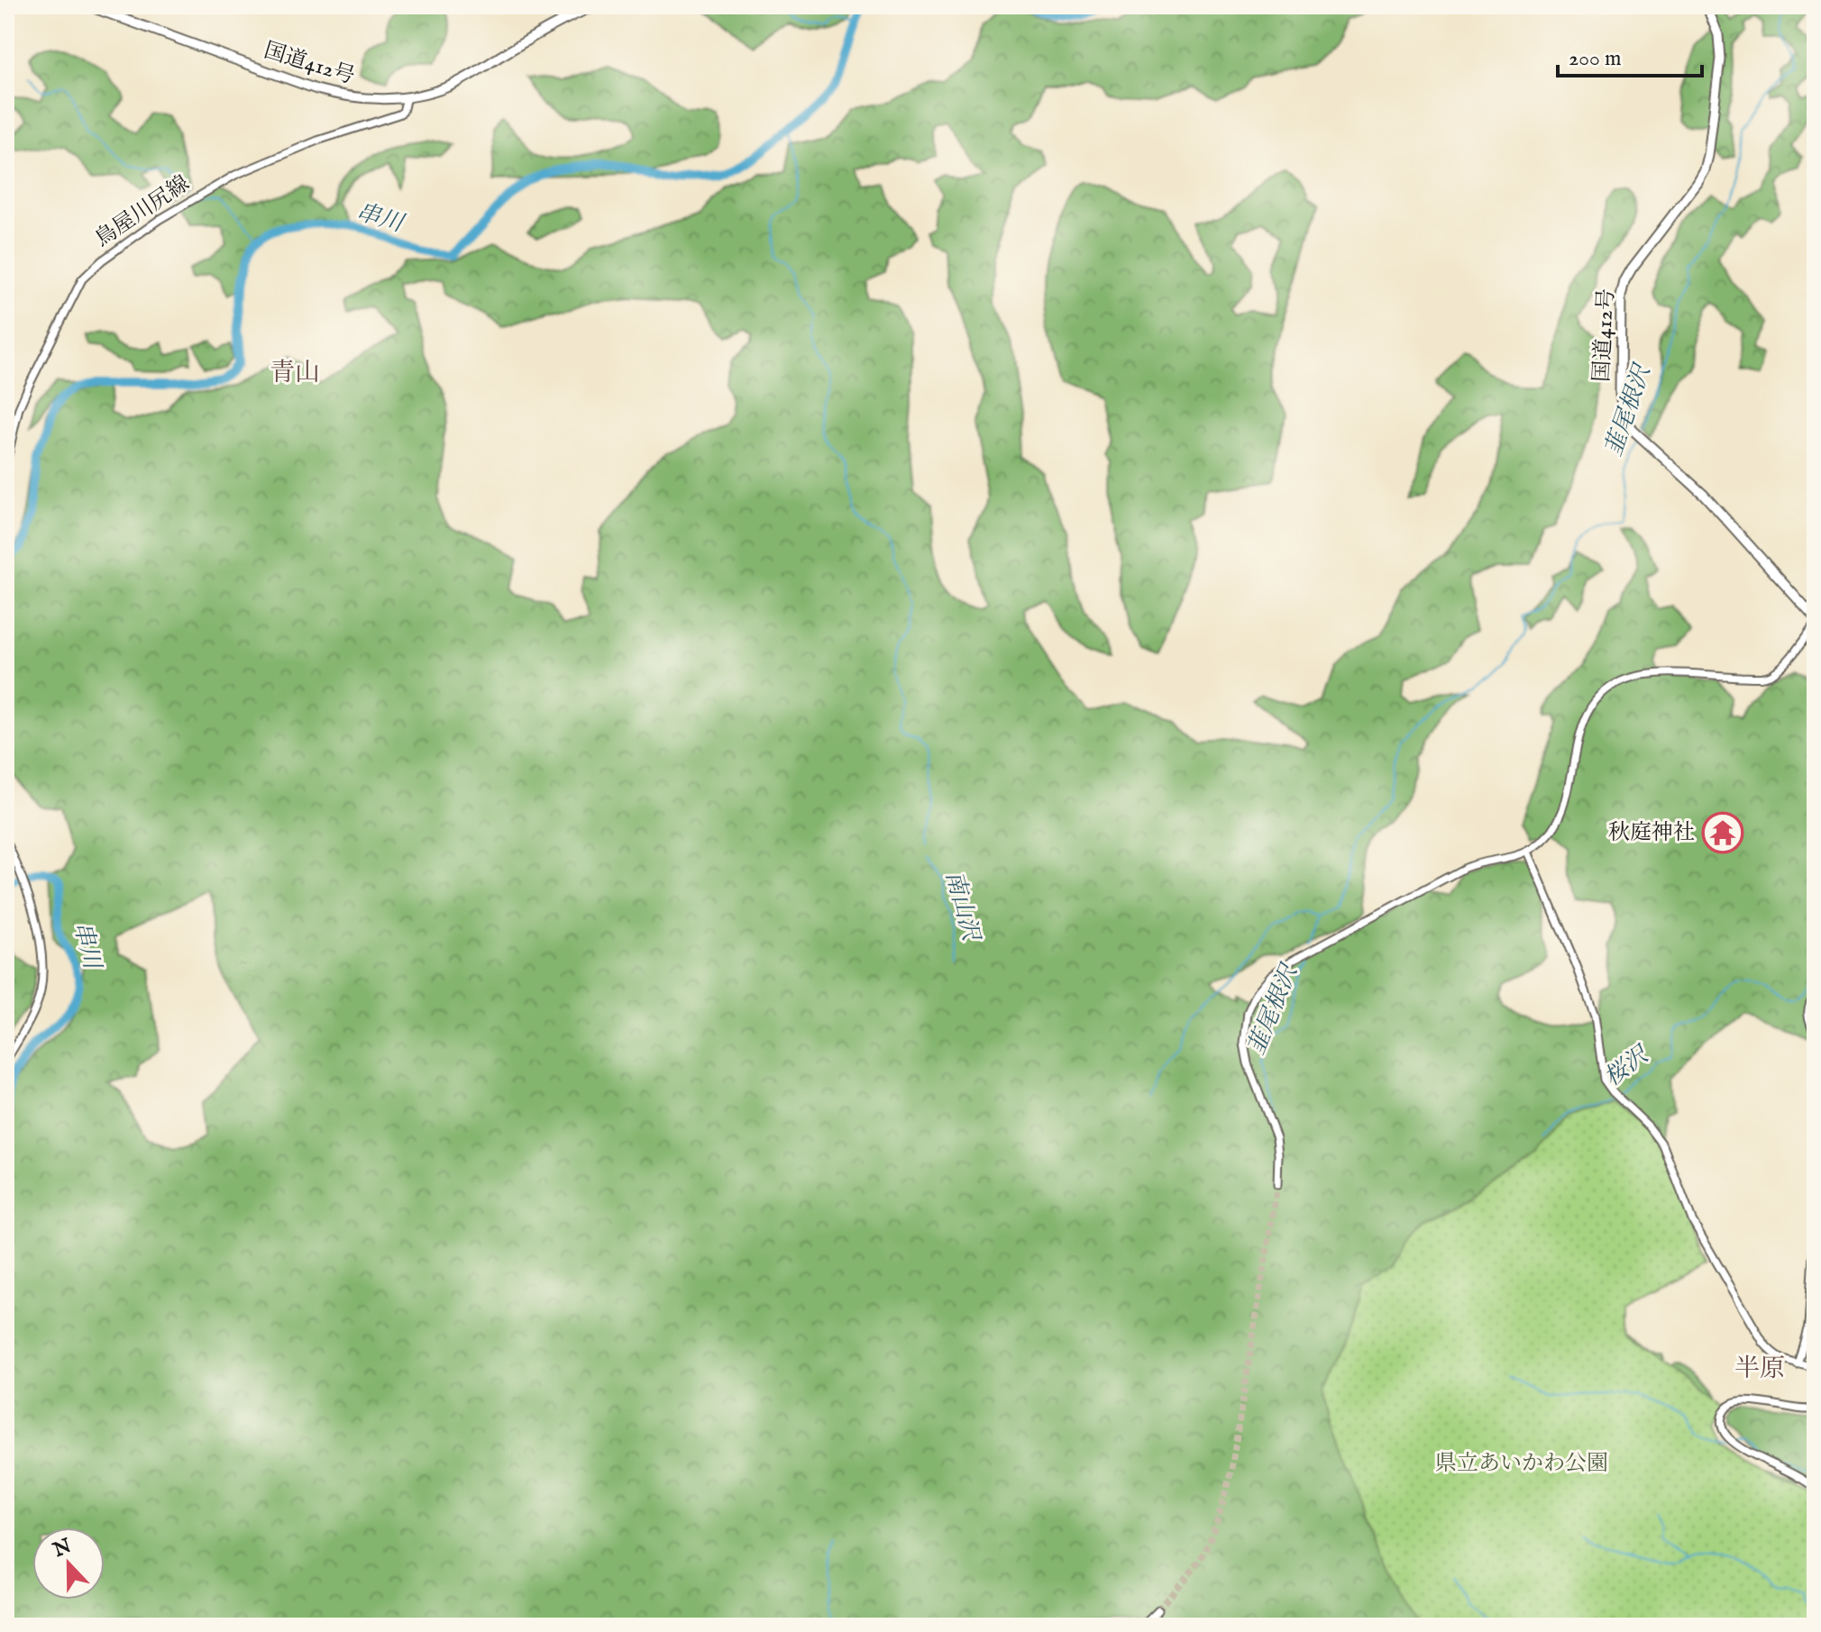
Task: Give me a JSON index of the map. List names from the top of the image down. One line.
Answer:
{"streets":{"highway":["国道412号"],"street":["鳥屋川尻線"]},"crossings":[["国道412号","鳥屋川尻線"]],"districts":["青山","半原"],"water":["串川","韮尾根沢","南山沢","桜沢"],"parks":["県立あいかわ公園"],"places":{"temple":["秋庭神社"]},"scale_bar":"200 m","north":"top"}
